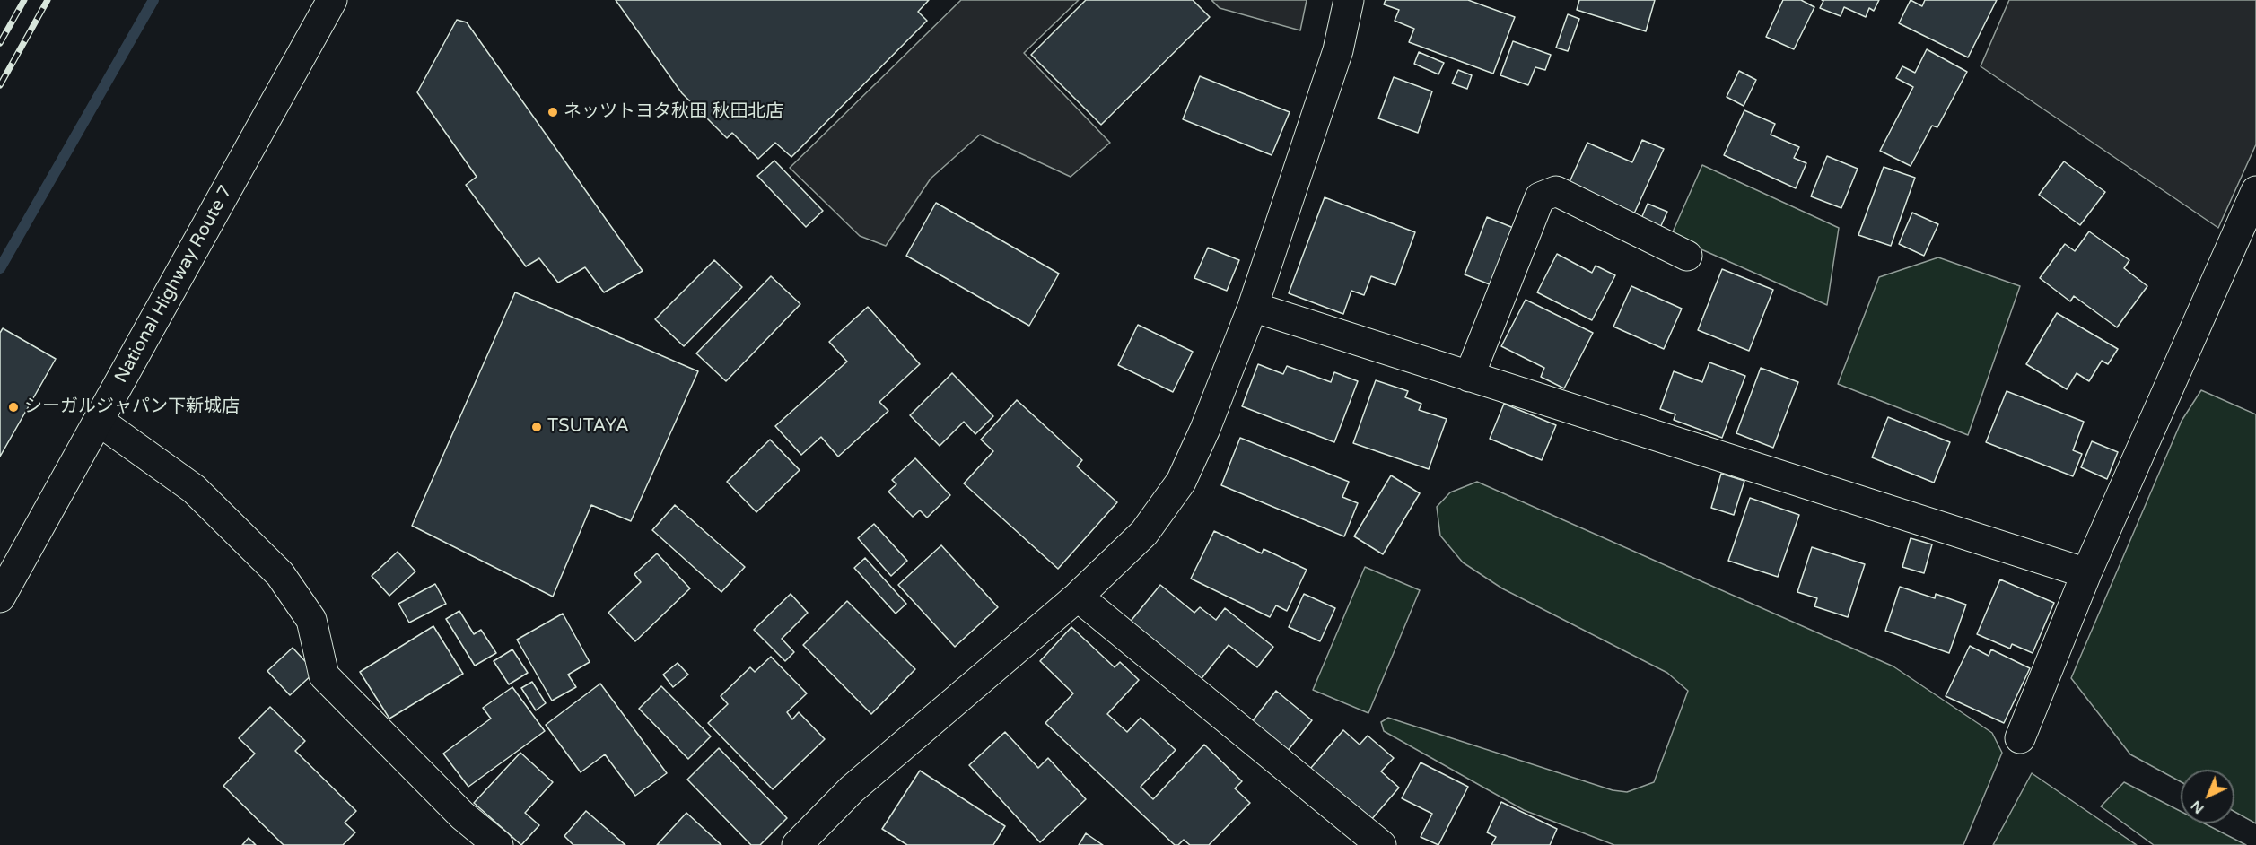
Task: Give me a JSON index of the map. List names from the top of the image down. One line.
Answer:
{"streets":{"main road":["National Highway Route 7"]},"places":["ネッツトヨタ秋田 秋田北店","シーガルジャパン下新城店","TSUTAYA"],"north":"bottom left"}
